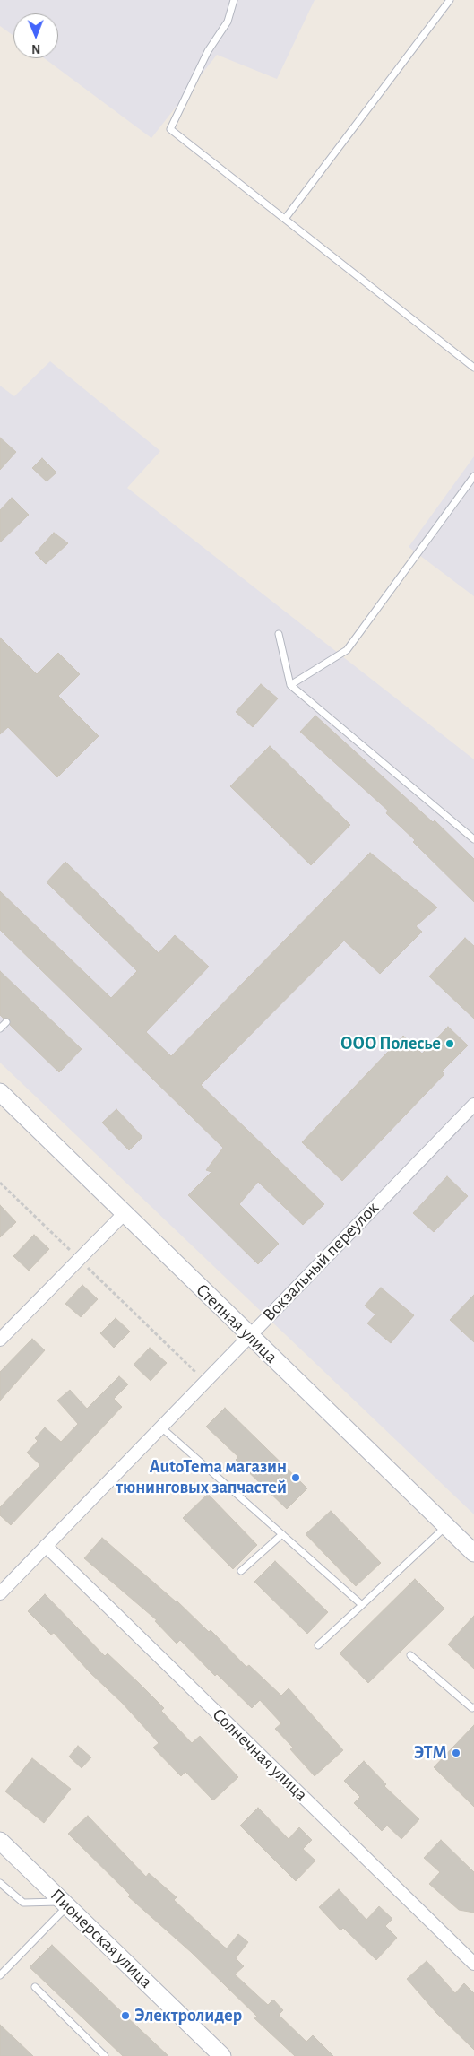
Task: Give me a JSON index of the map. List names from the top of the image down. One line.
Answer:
{"streets":{"main road":["Степная улица","Пионерская улица"],"street":["Вокзальный переулок","Солнечная улица"]},"crossings":[["Вокзальный переулок","Степная улица"],["Вокзальный переулок","Солнечная улица"]],"places":["ООО Полесье","AutoTema магазин тюнинговых запчастей","ЭТМ","Электролидер"],"north":"bottom"}
